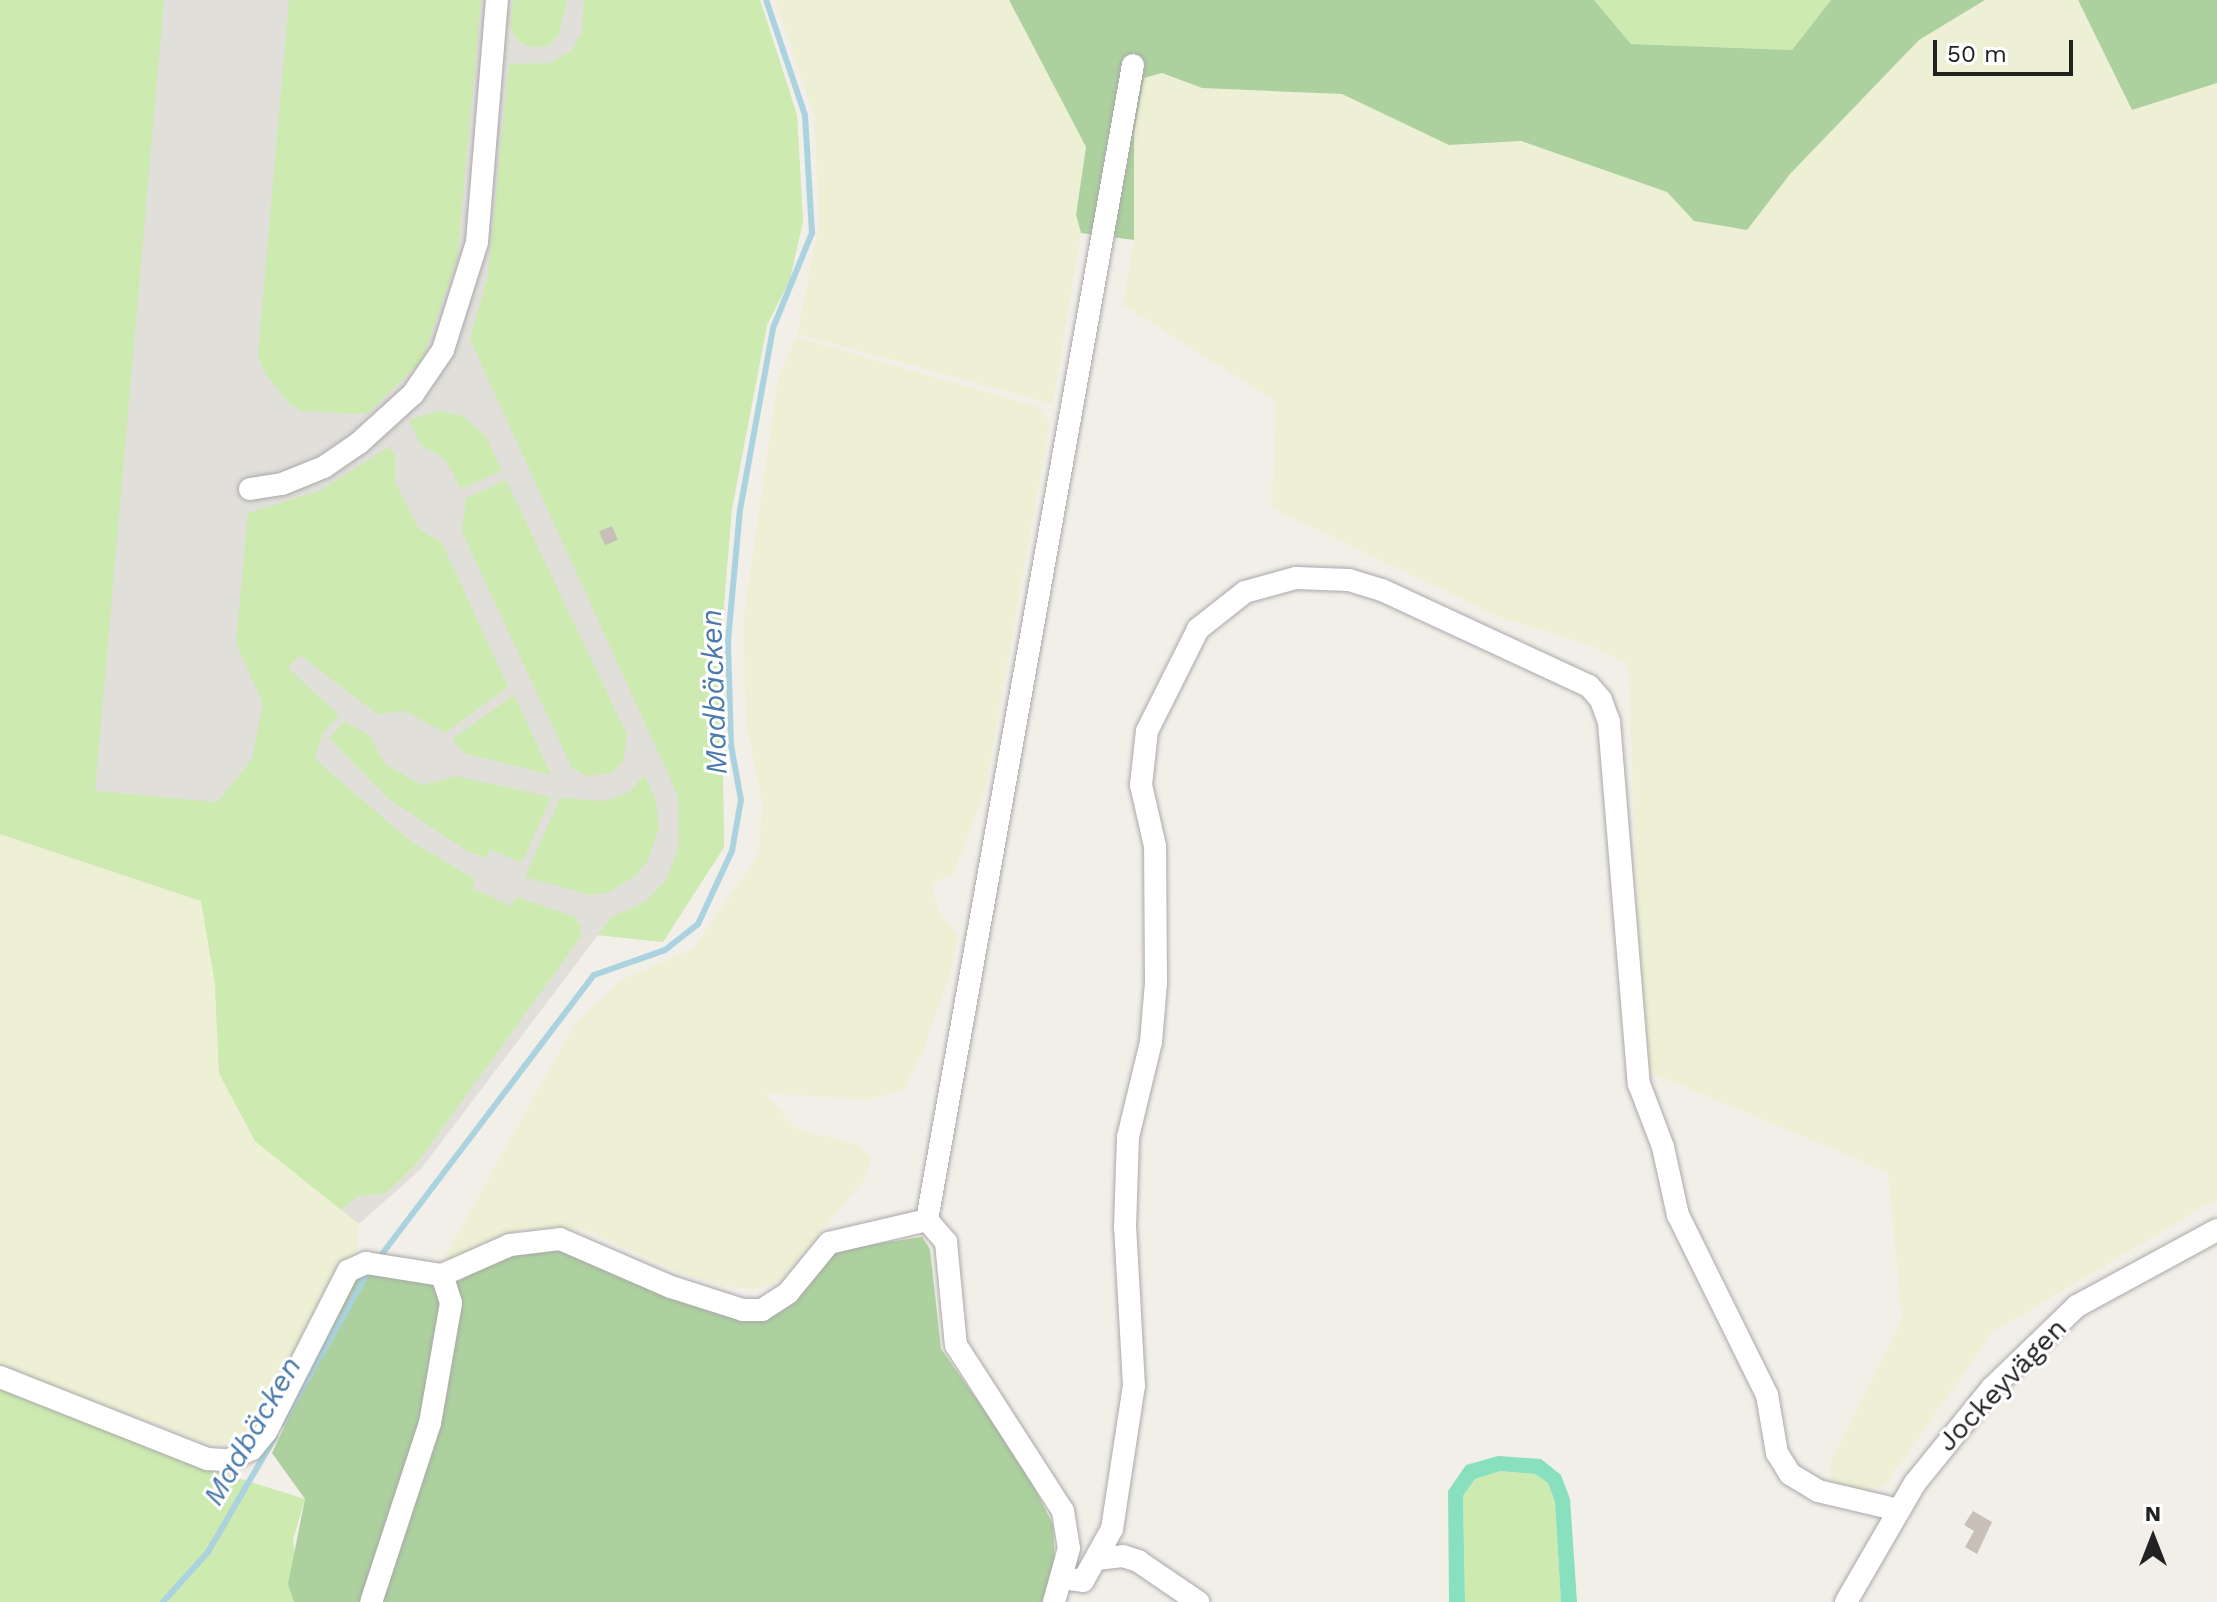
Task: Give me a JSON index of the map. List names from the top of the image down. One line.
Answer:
{"streets":{"street":["Jockeyvägen"]},"water":["Madbäcken"],"scale_bar":"50 m","north":"top"}
